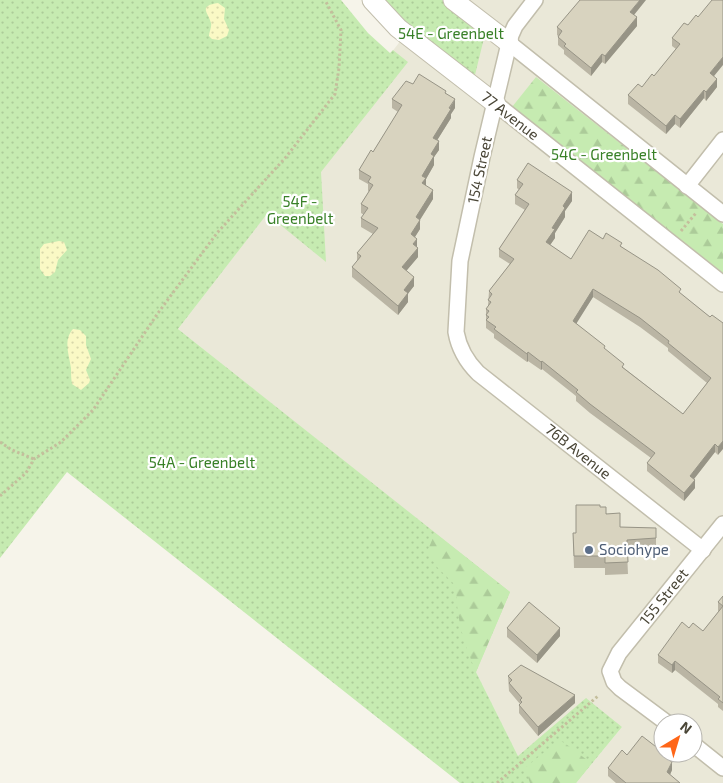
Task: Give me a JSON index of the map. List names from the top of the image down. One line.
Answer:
{"streets":{"street":["77 Avenue","154 Street","76B Avenue","155 Street"]},"crossings":[["77 Avenue","154 Street"],["154 Street","76B Avenue"],["76B Avenue","155 Street"]],"parks":["54E - Greenbelt","54C - Greenbelt","54F - Greenbelt","54A - Greenbelt"],"places":["Sociohype"],"north":"top right"}
